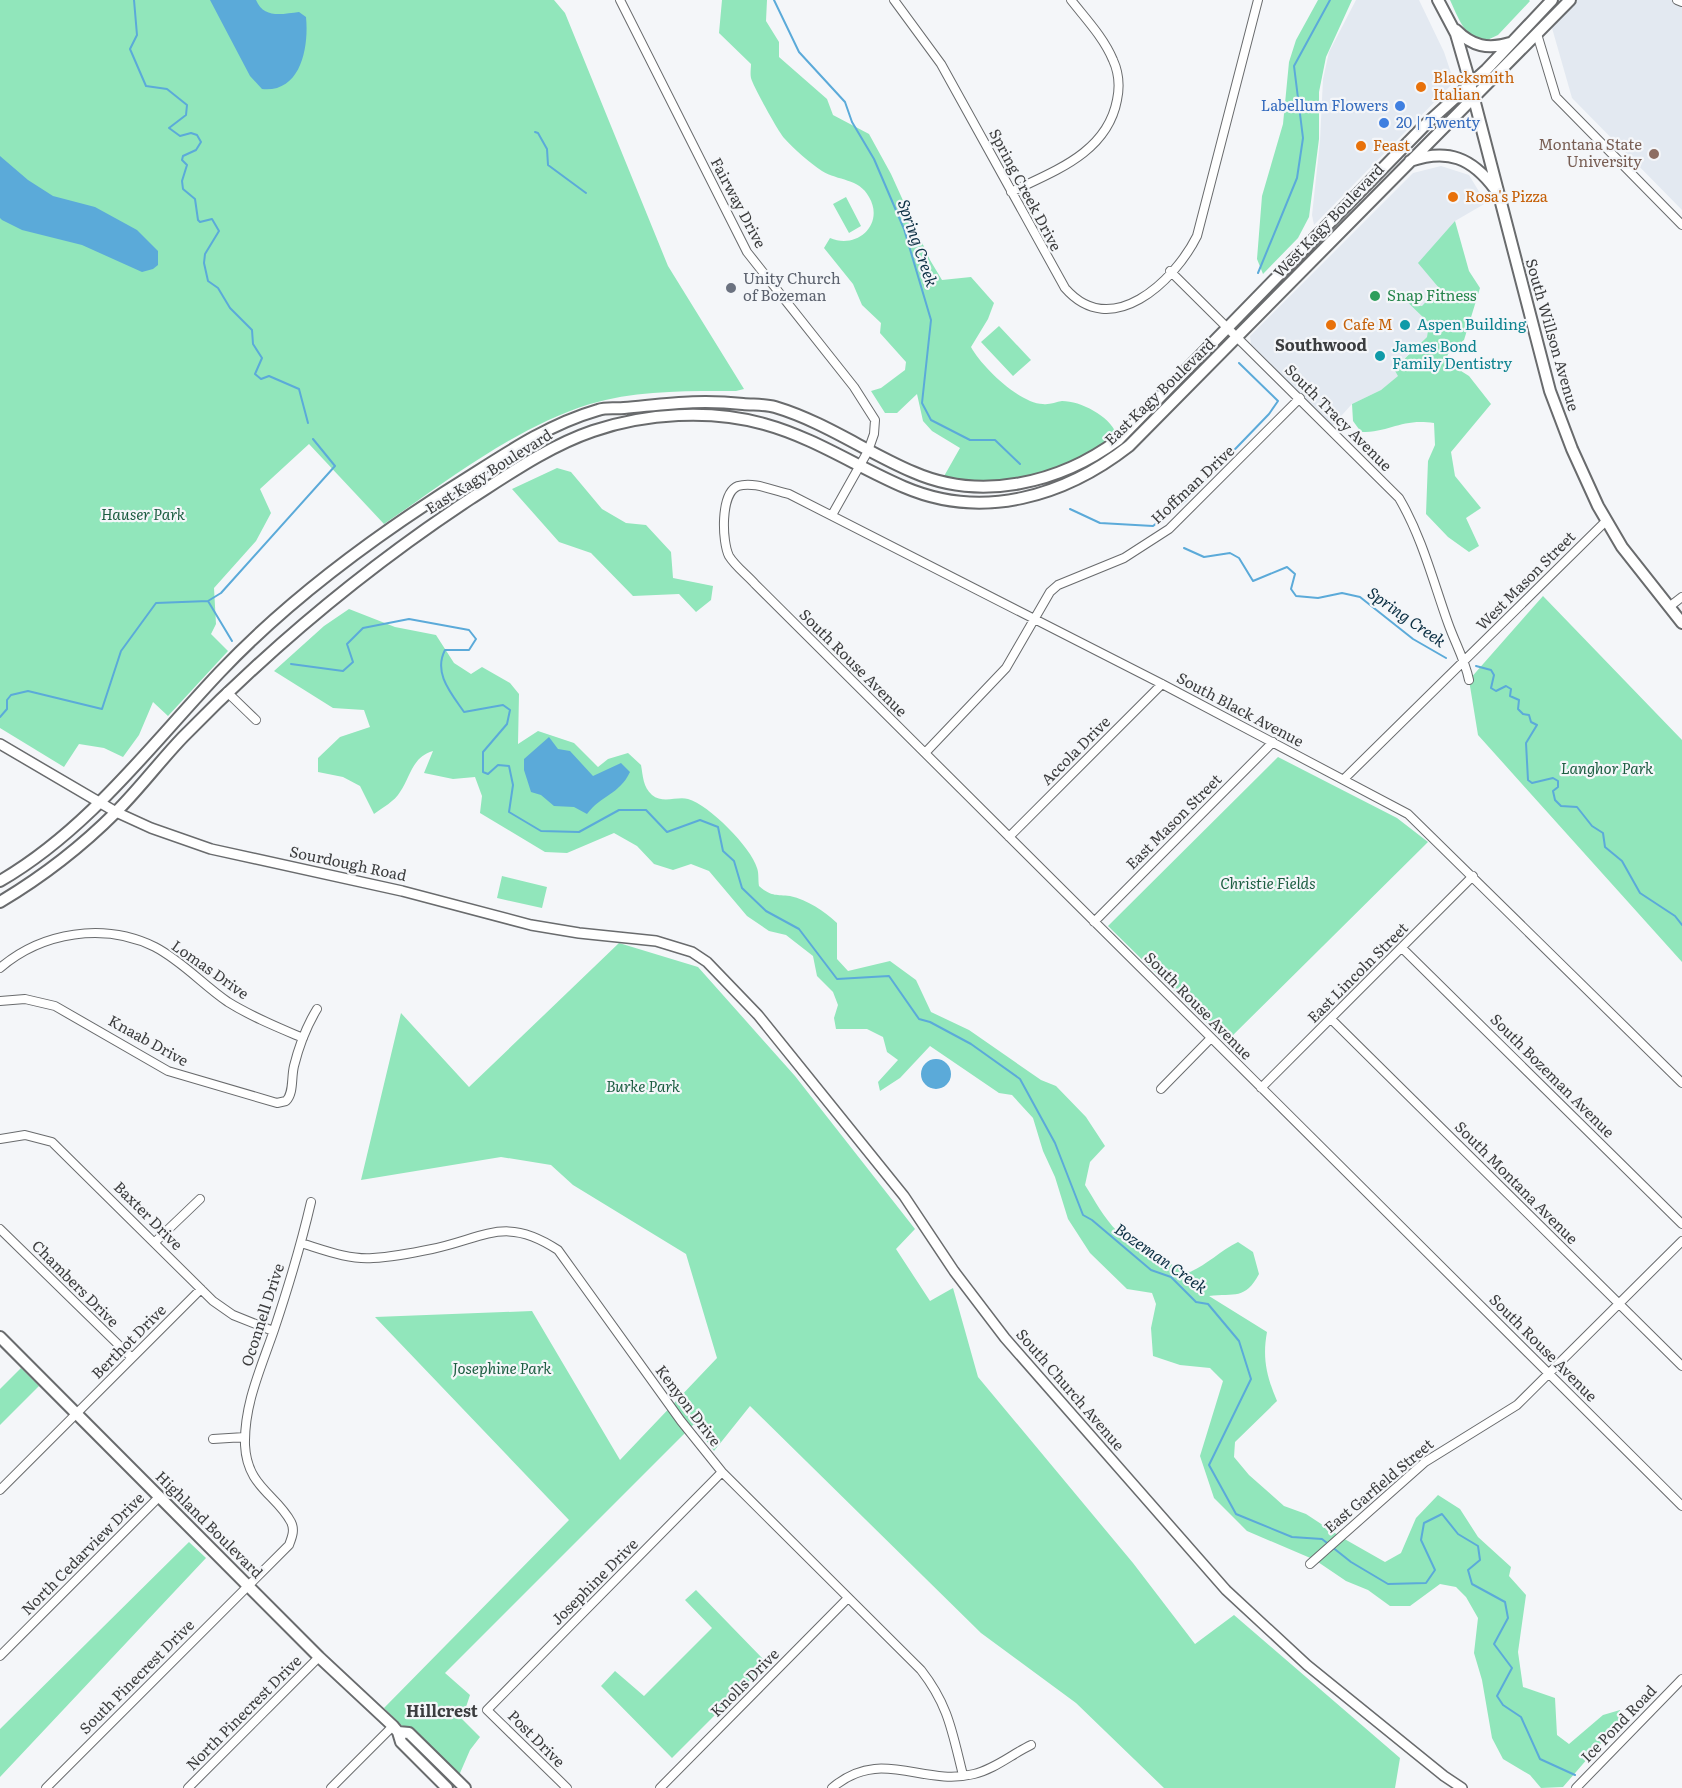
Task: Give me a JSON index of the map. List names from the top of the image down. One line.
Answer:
{"streets":{"main road":["West Kagy Boulevard","South Willson Avenue","East Kagy Boulevard","Highland Boulevard"],"street":["Spring Creek Drive","Fairway Drive","South Tracy Avenue","Hoffman Drive","West Mason Street","South Rouse Avenue","South Black Avenue","Accola Drive","East Mason Street","Sourdough Road","Lomas Drive","East Lincoln Street","Knaab Drive","South Bozeman Avenue","South Montana Avenue","Baxter Drive","Chambers Drive","Oconnell Drive","Berthot Drive","South Church Avenue","Kenyon Drive","East Garfield Street","North Cedarview Drive","Josephine Drive","South Pinecrest Drive","Knolls Drive","North Pinecrest Drive","Ice Pond Road","Post Drive"]},"crossings":[["Spring Creek Drive","South Tracy Avenue"],["Fairway Drive","East Kagy Boulevard"],["Fairway Drive","South Black Avenue"],["West Kagy Boulevard","South Willson Avenue"],["West Kagy Boulevard","East Kagy Boulevard"],["West Kagy Boulevard","South Tracy Avenue"],["South Willson Avenue","West Mason Street"],["East Kagy Boulevard","South Tracy Avenue"],["East Kagy Boulevard","Sourdough Road"],["South Tracy Avenue","Hoffman Drive"],["South Tracy Avenue","West Mason Street"],["Hoffman Drive","South Rouse Avenue"],["Hoffman Drive","South Black Avenue"],["South Rouse Avenue","South Black Avenue"],["South Rouse Avenue","Accola Drive"],["South Rouse Avenue","East Mason Street"],["South Rouse Avenue","East Lincoln Street"],["South Rouse Avenue","East Garfield Street"],["South Black Avenue","Accola Drive"],["South Black Avenue","East Mason Street"],["South Black Avenue","East Lincoln Street"],["Sourdough Road","South Church Avenue"],["Lomas Drive","Knaab Drive"],["East Lincoln Street","South Bozeman Avenue"],["East Lincoln Street","South Montana Avenue"],["South Montana Avenue","East Garfield Street"],["Baxter Drive","Oconnell Drive"],["Baxter Drive","Berthot Drive"],["Chambers Drive","Berthot Drive"],["Oconnell Drive","Kenyon Drive"],["Oconnell Drive","Highland Boulevard"],["Oconnell Drive","South Pinecrest Drive"],["Berthot Drive","Highland Boulevard"],["Kenyon Drive","Josephine Drive"],["Kenyon Drive","Knolls Drive"],["Highland Boulevard","North Cedarview Drive"],["Highland Boulevard","South Pinecrest Drive"],["Highland Boulevard","North Pinecrest Drive"],["Josephine Drive","Post Drive"]],"districts":["Southwood","Hillcrest"],"water":["Spring Creek","Bozeman Creek"],"parks":["Hauser Park","Langhor Park","Christie Fields","Burke Park","Josephine Park"],"places":["Blacksmith Italian","Labellum Flowers","20 | Twenty","Feast","Montana State University","Rosa's Pizza","Unity Church of Bozeman","Snap Fitness","Cafe M","Aspen Building","James Bond Family Dentistry"]}
